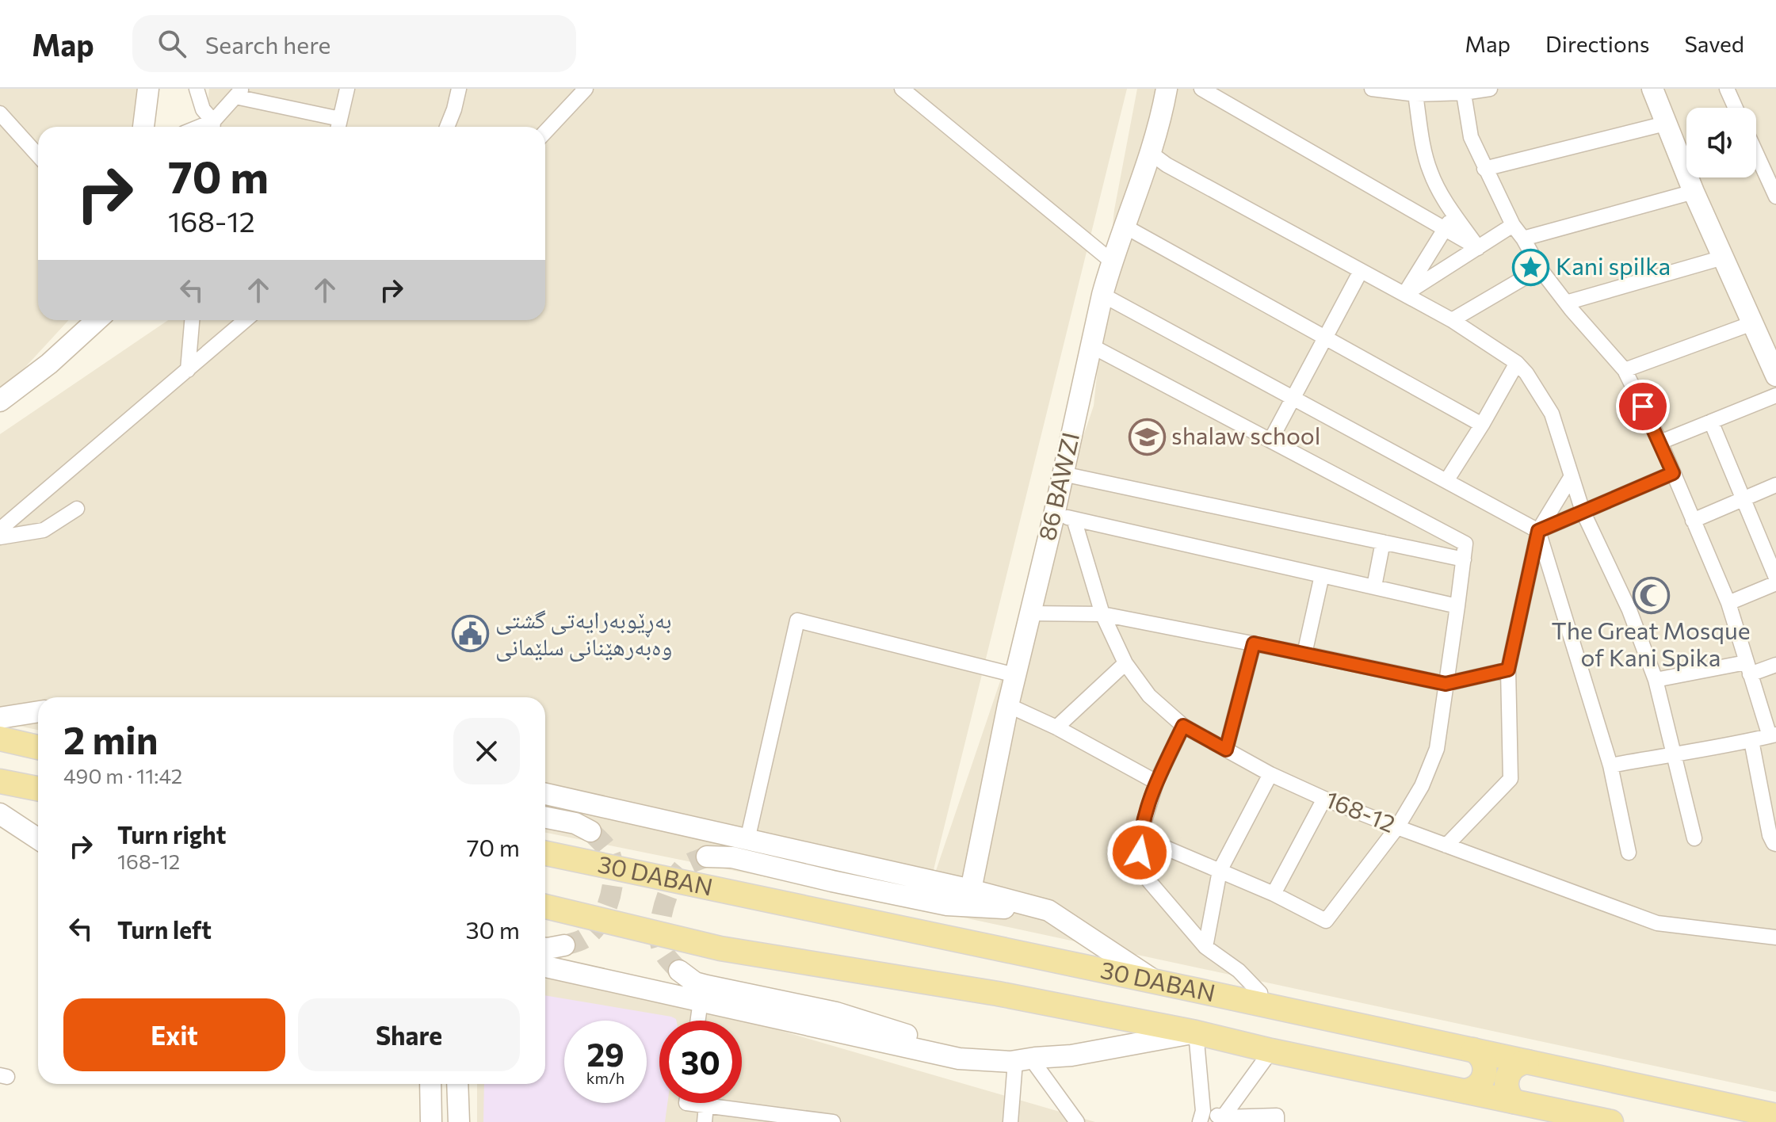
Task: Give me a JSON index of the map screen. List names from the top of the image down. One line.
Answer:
{"streets":{"main road":["30 DABAN"],"street":["86 BAWZI","168-12"]},"crossings":[["86 BAWZI","168-12"]],"places":{"place":["Kani spilka"],"school or university":["shalaw school"],"mosque":["The Great Mosque of Kani Spika"],"public building":["بەڕێوبەرایەتی گشتی وەبەرهێنانی سلێمانی"]},"page":{"header":"Map","search":"Search here","nav":["Map","Directions","Saved"],"turn":["70 m","168-12"],"heading":["2 min","490 m · 11:42"],"list":[{"name":"Turn right","note":"168-12","value":"70 m"},{"name":"Turn left","value":"30 m"}],"buttons":["Exit","Share"],"speed":"29 km/h","limit":"30"}}
